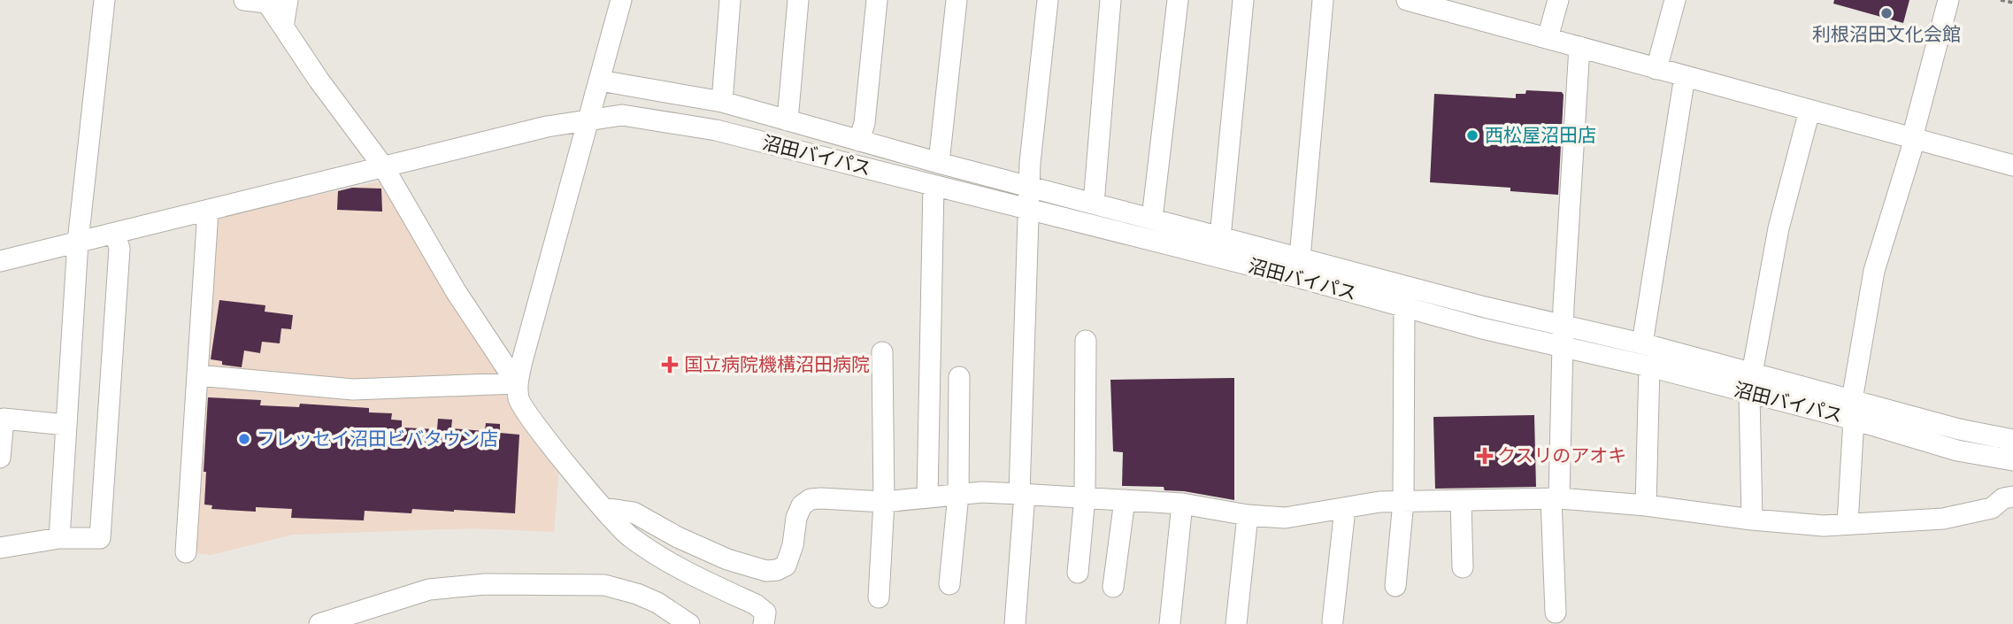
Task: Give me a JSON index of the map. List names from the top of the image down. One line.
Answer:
{"streets":{"street":["沼田バイパス"]},"places":{"other":["利根沼田文化会館","西松屋沼田店","フレッセイ沼田ビバタウン店"],"health":["国立病院機構沼田病院","クスリのアオキ"]}}
